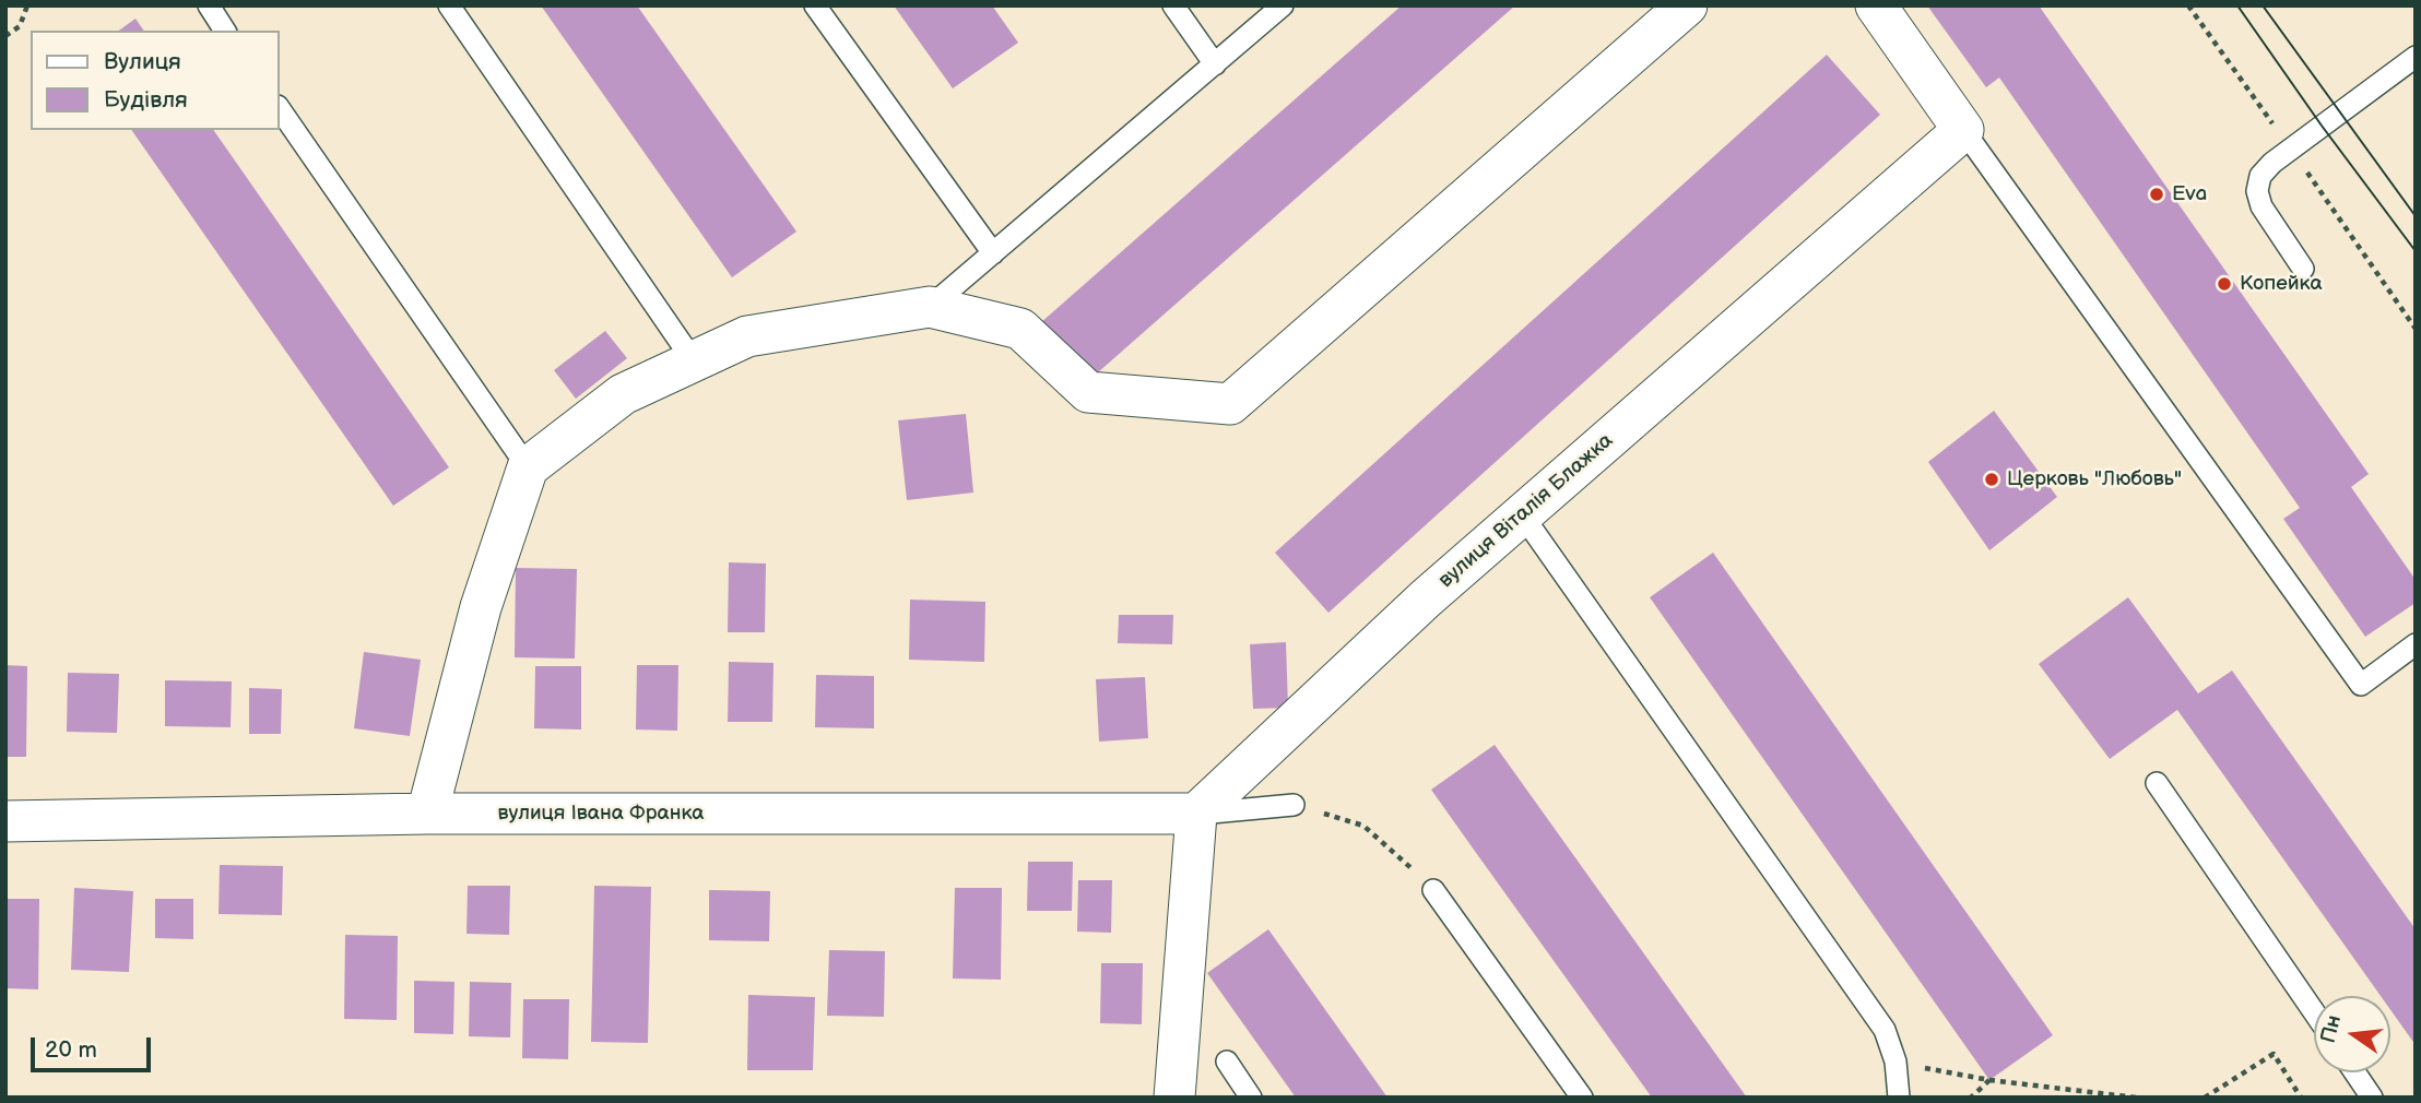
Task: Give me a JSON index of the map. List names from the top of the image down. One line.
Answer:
{"streets":{"street":["вулиця Віталія Блажка","вулиця Івана Франка"]},"crossings":[["вулиця Віталія Блажка","вулиця Івана Франка"]],"places":["Eva","Копейка","Церковь \"Любовь\""],"legend":["Вулиця","Будівля"],"scale_bar":"20 m","north":"left"}
